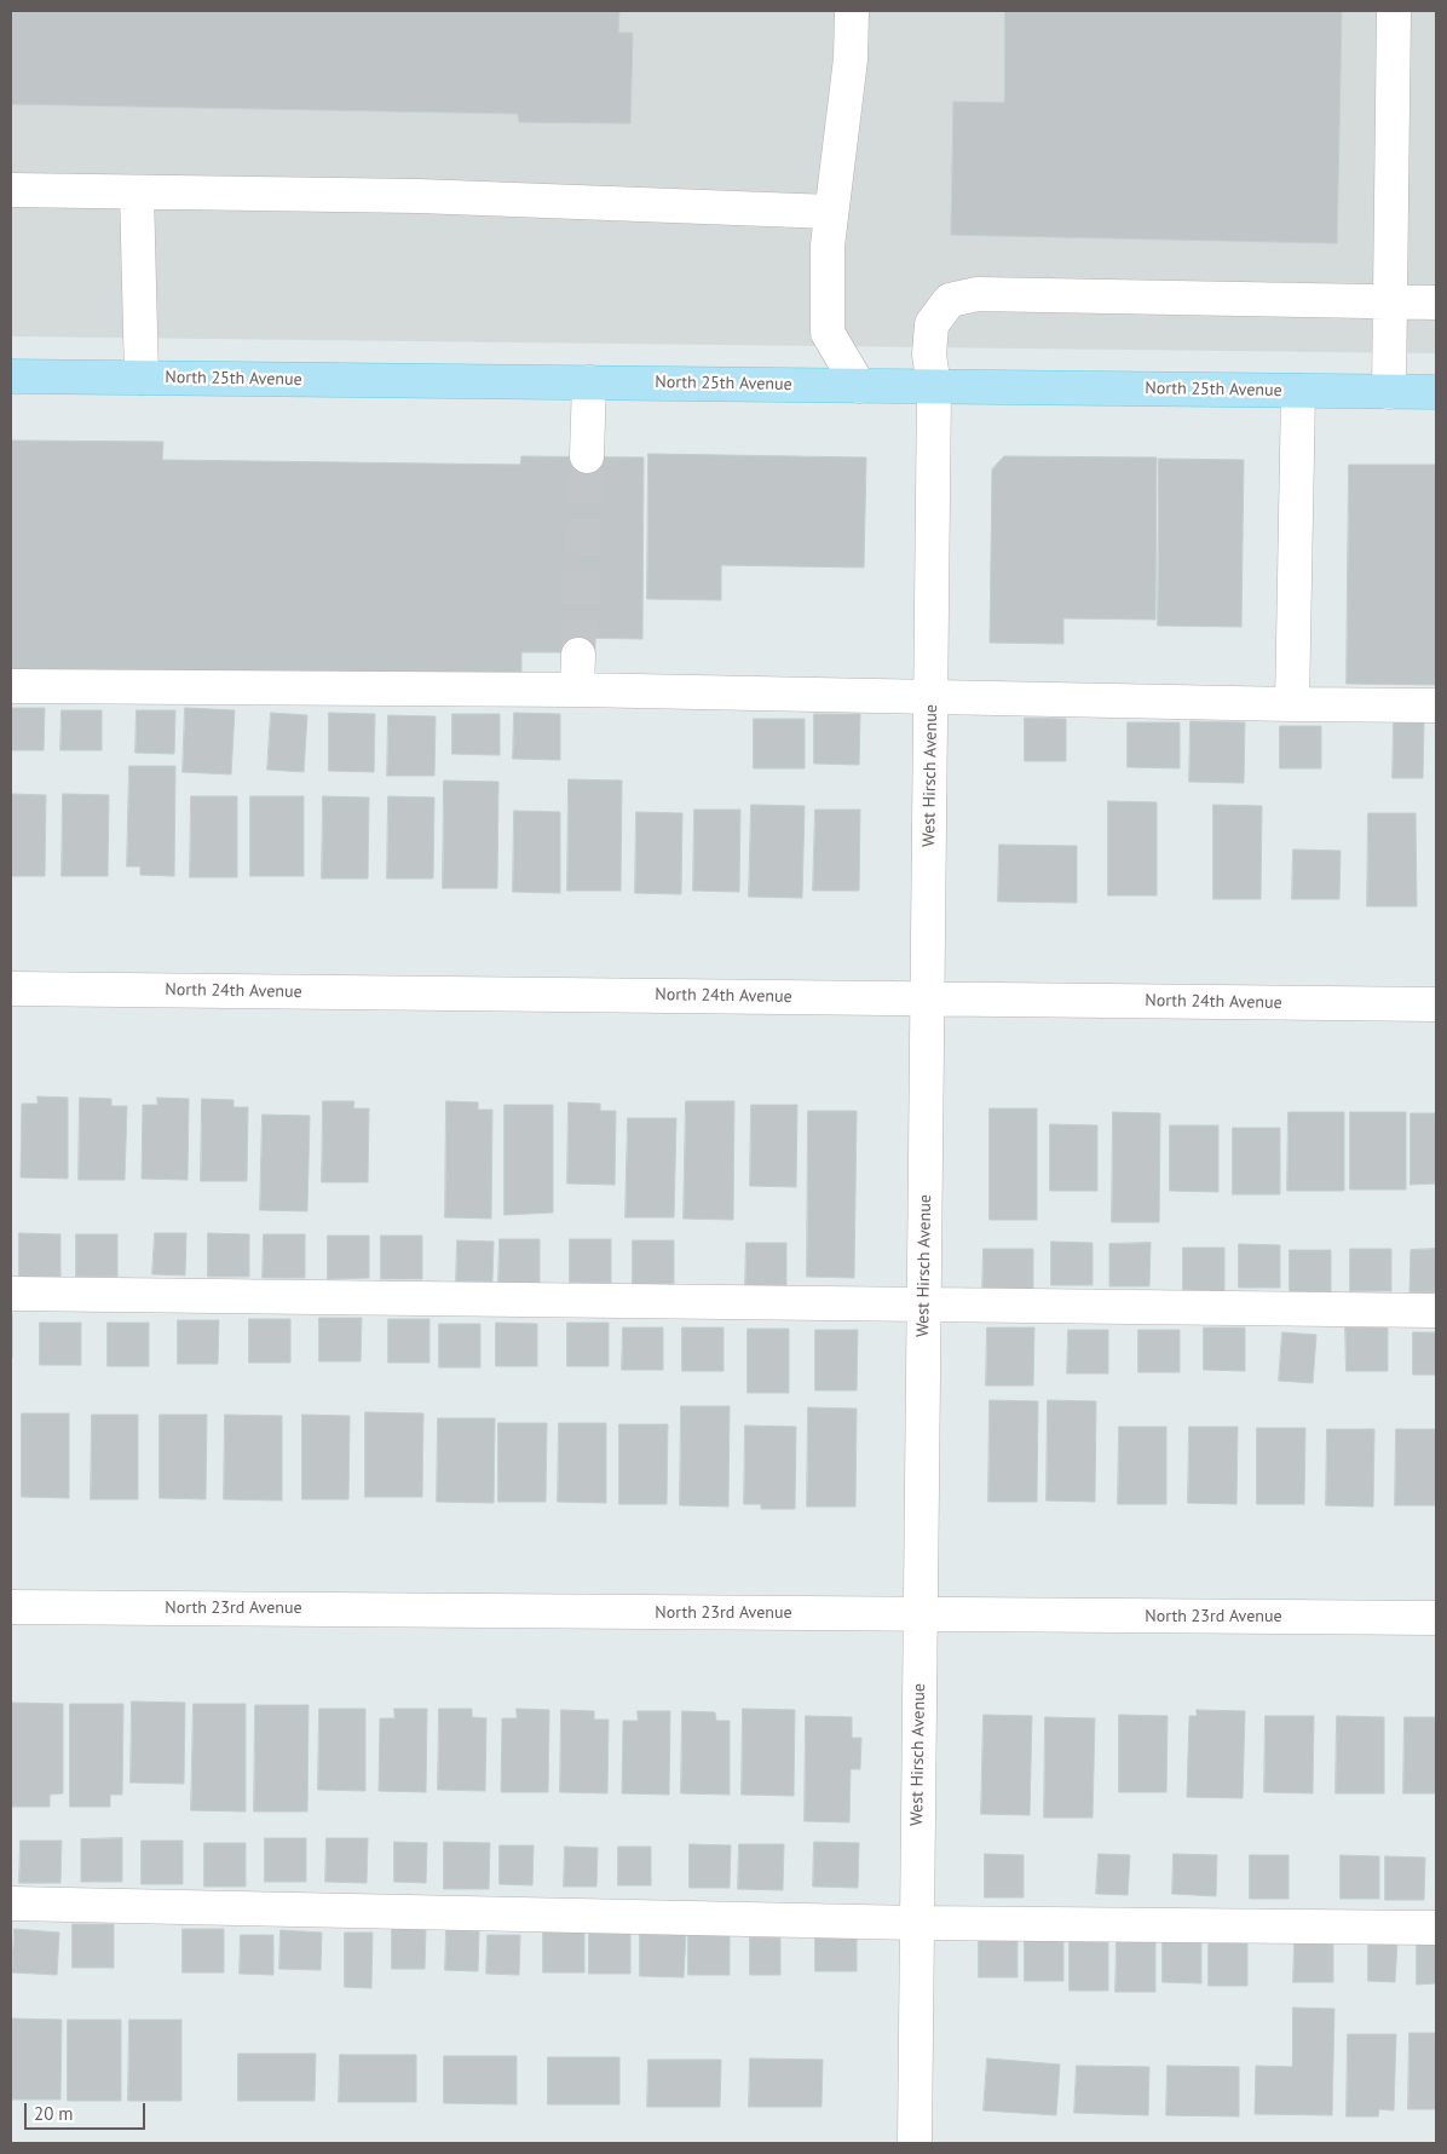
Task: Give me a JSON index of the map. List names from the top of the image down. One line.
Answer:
{"streets":{"main road":["North 25th Avenue"],"street":["West Hirsch Avenue","North 24th Avenue","North 23rd Avenue"]},"crossings":[["North 25th Avenue","West Hirsch Avenue"],["West Hirsch Avenue","North 24th Avenue"],["West Hirsch Avenue","North 23rd Avenue"]],"scale_bar":"20 m"}
